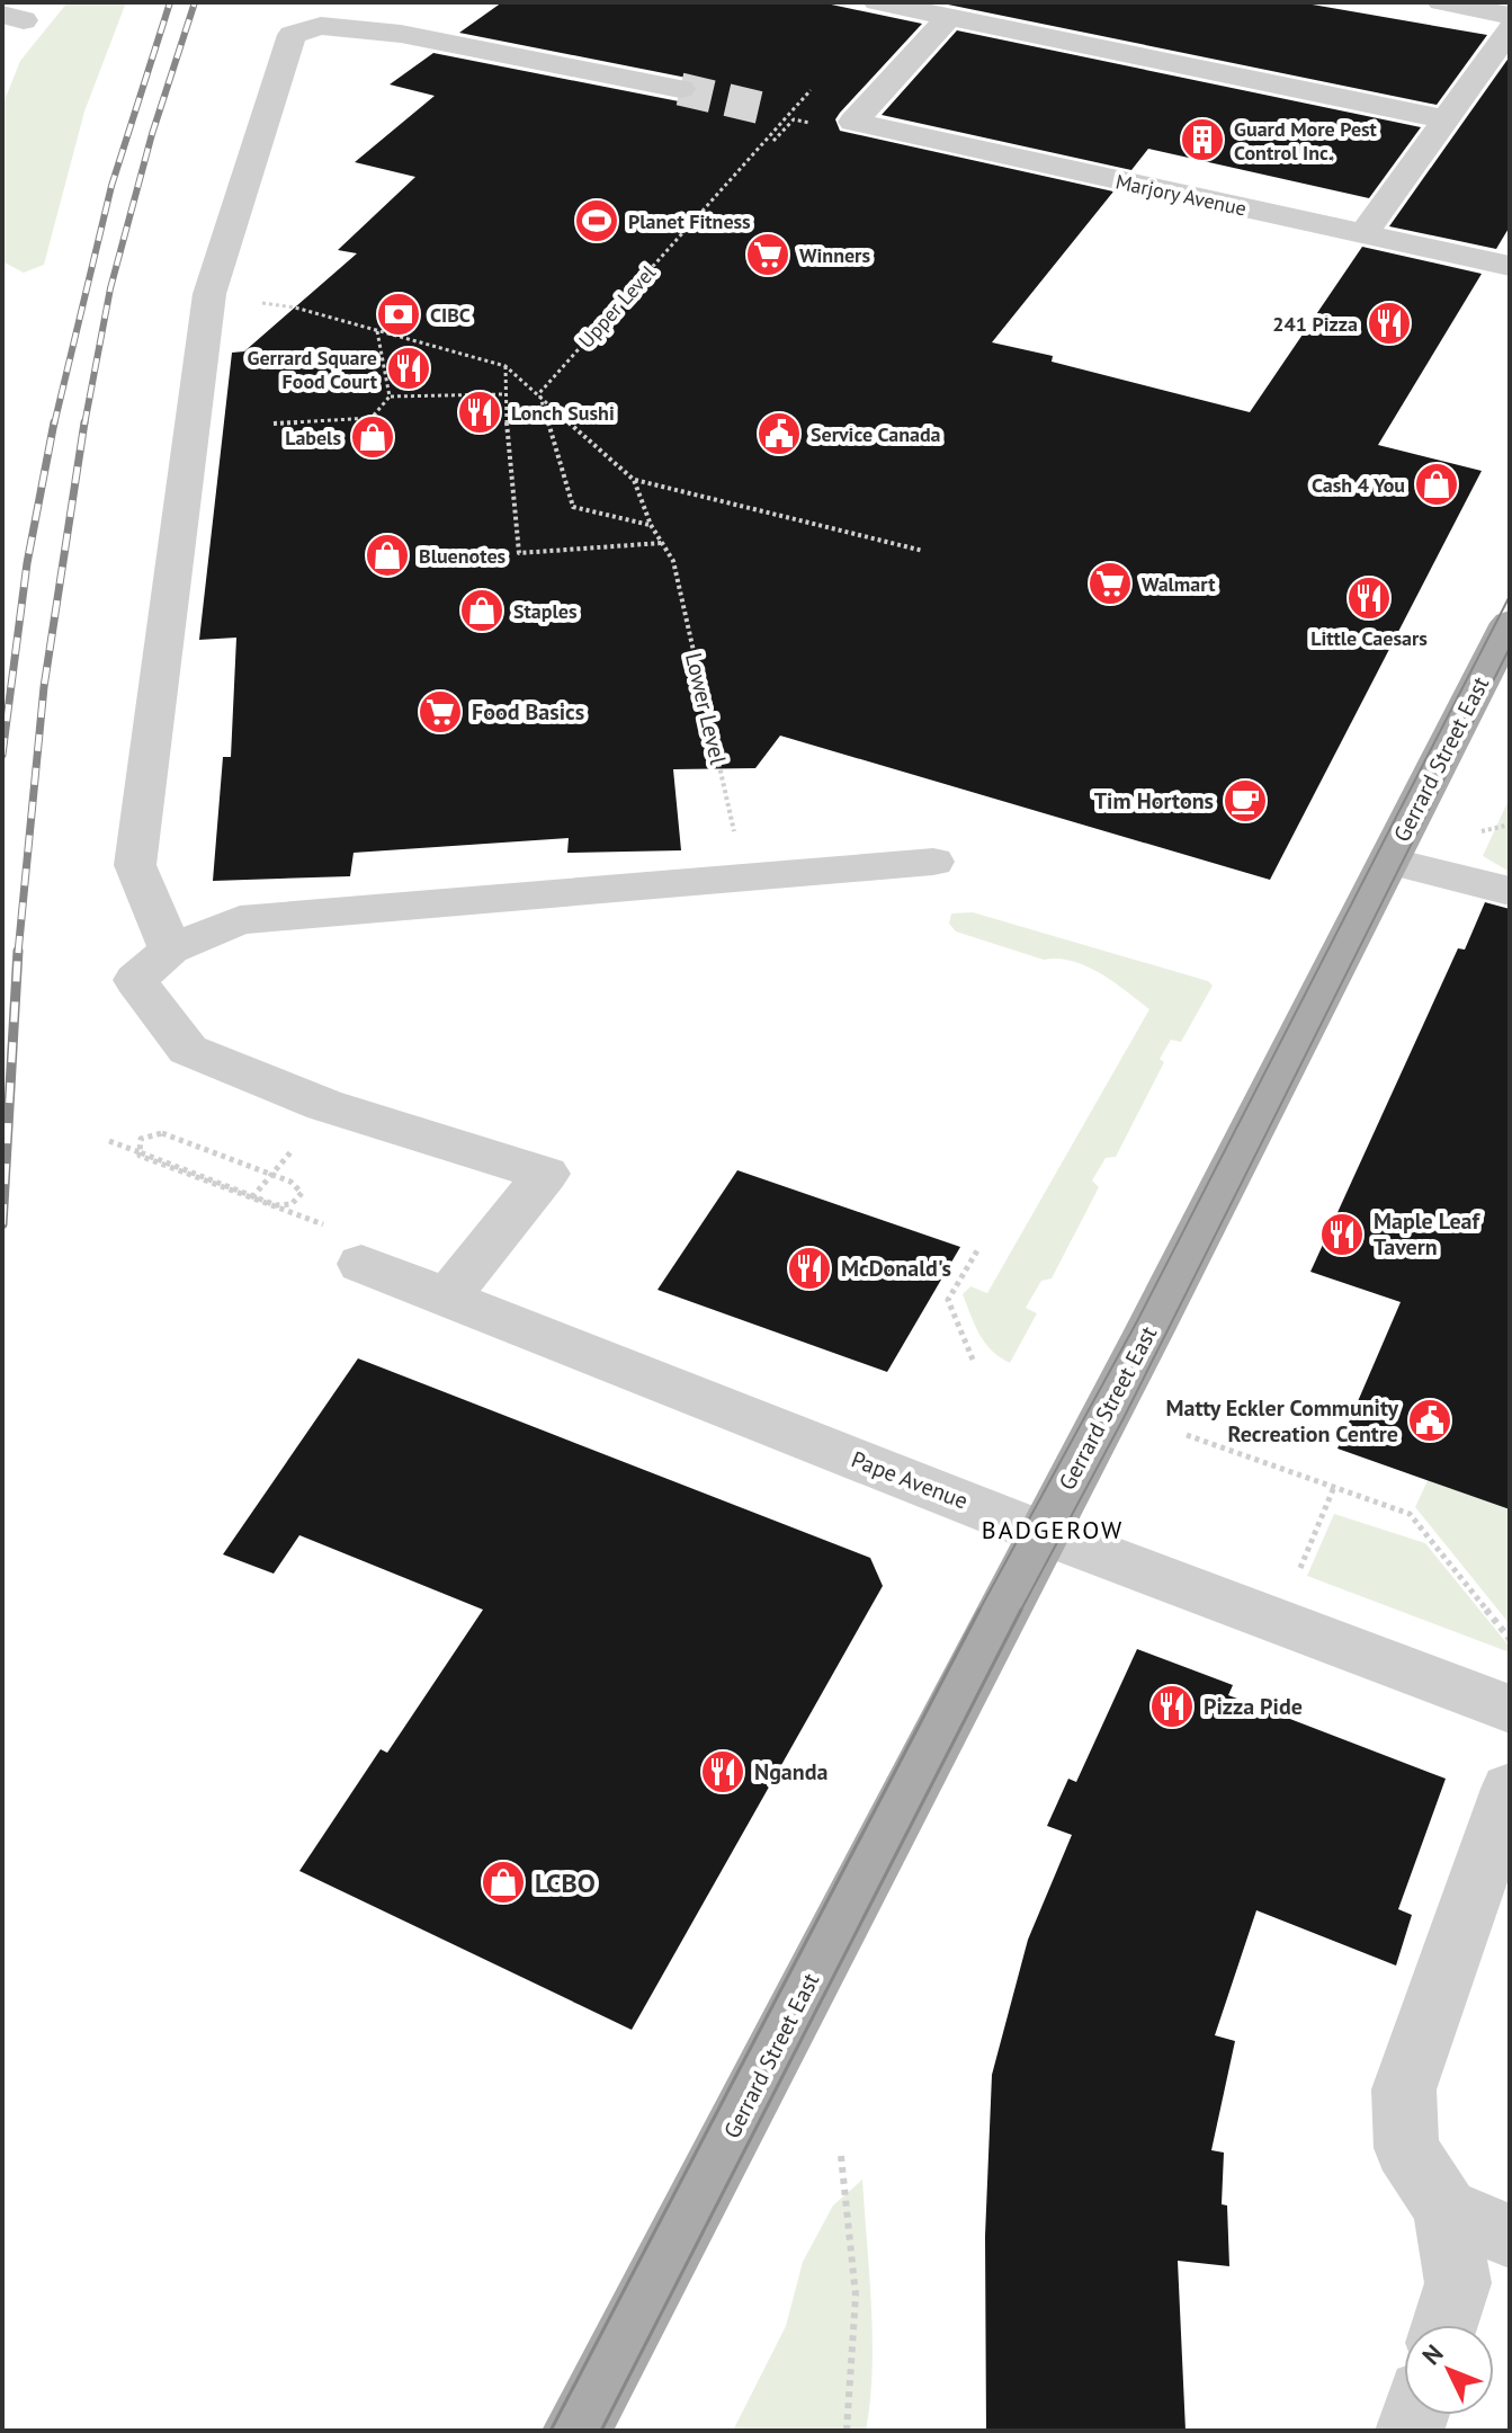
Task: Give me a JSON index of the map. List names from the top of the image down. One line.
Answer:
{"streets":{"main road":["Gerrard Street East"],"street":["Marjory Avenue","Pape Avenue"],"path":["Upper Level","Lower Level"]},"crossings":[["Upper Level","Lower Level"],["Gerrard Street East","Pape Avenue"]],"districts":["BADGEROW"],"places":{"building":["Guard More Pest Control Inc."],"sports":["Planet Fitness"],"supermarket":["Winners","Walmart","Food Basics"],"bank":["CIBC"],"restaurant":["241 Pizza","Gerrard Square Food Court","Lonch Sushi","Little Caesars","Maple Leaf Tavern","McDonald's","Pizza Pide","Nganda"],"public building":["Service Canada","Matty Eckler Community Recreation Centre"],"shop":["Labels","Cash 4 You","Bluenotes","Staples","LCBO"],"cafe":["Tim Hortons"]},"north":"top left"}
